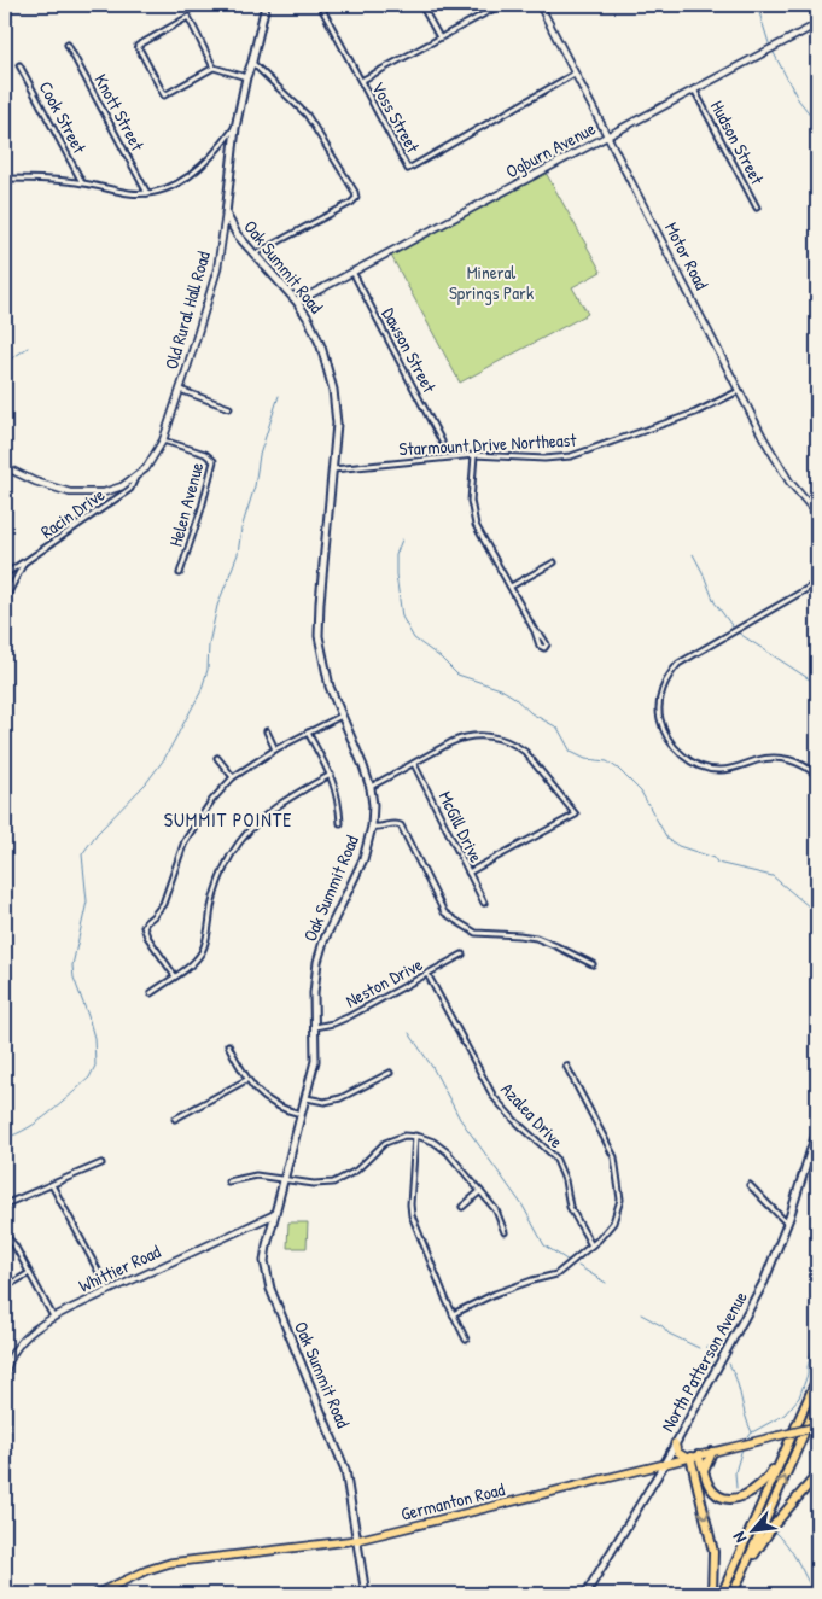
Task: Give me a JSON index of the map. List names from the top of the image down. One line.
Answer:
{"streets":{"main road":["Oak Summit Road","Old Rural Hall Road","North Patterson Avenue","Germanton Road"],"street":["Knott Street","Cook Street","Voss Street","Hudson Street","Ogburn Avenue","Motor Road","Dawson Street","Starmount Drive Northeast","Helen Avenue","Racin Drive","McGill Drive","Neston Drive","Azalea Drive","Whittier Road"]},"crossings":[["Voss Street","Motor Road"],["Hudson Street","Ogburn Avenue"],["Ogburn Avenue","Motor Road"],["Ogburn Avenue","Oak Summit Road"],["Ogburn Avenue","Dawson Street"],["Motor Road","Starmount Drive Northeast"],["Oak Summit Road","Old Rural Hall Road"],["Oak Summit Road","Starmount Drive Northeast"],["Oak Summit Road","Neston Drive"],["Oak Summit Road","Whittier Road"],["Oak Summit Road","Germanton Road"],["Old Rural Hall Road","Helen Avenue"],["Old Rural Hall Road","Racin Drive"],["Neston Drive","Azalea Drive"],["North Patterson Avenue","Germanton Road"]],"districts":["SUMMIT POINTE"],"parks":["Mineral Springs Park"],"north":"bottom left"}
